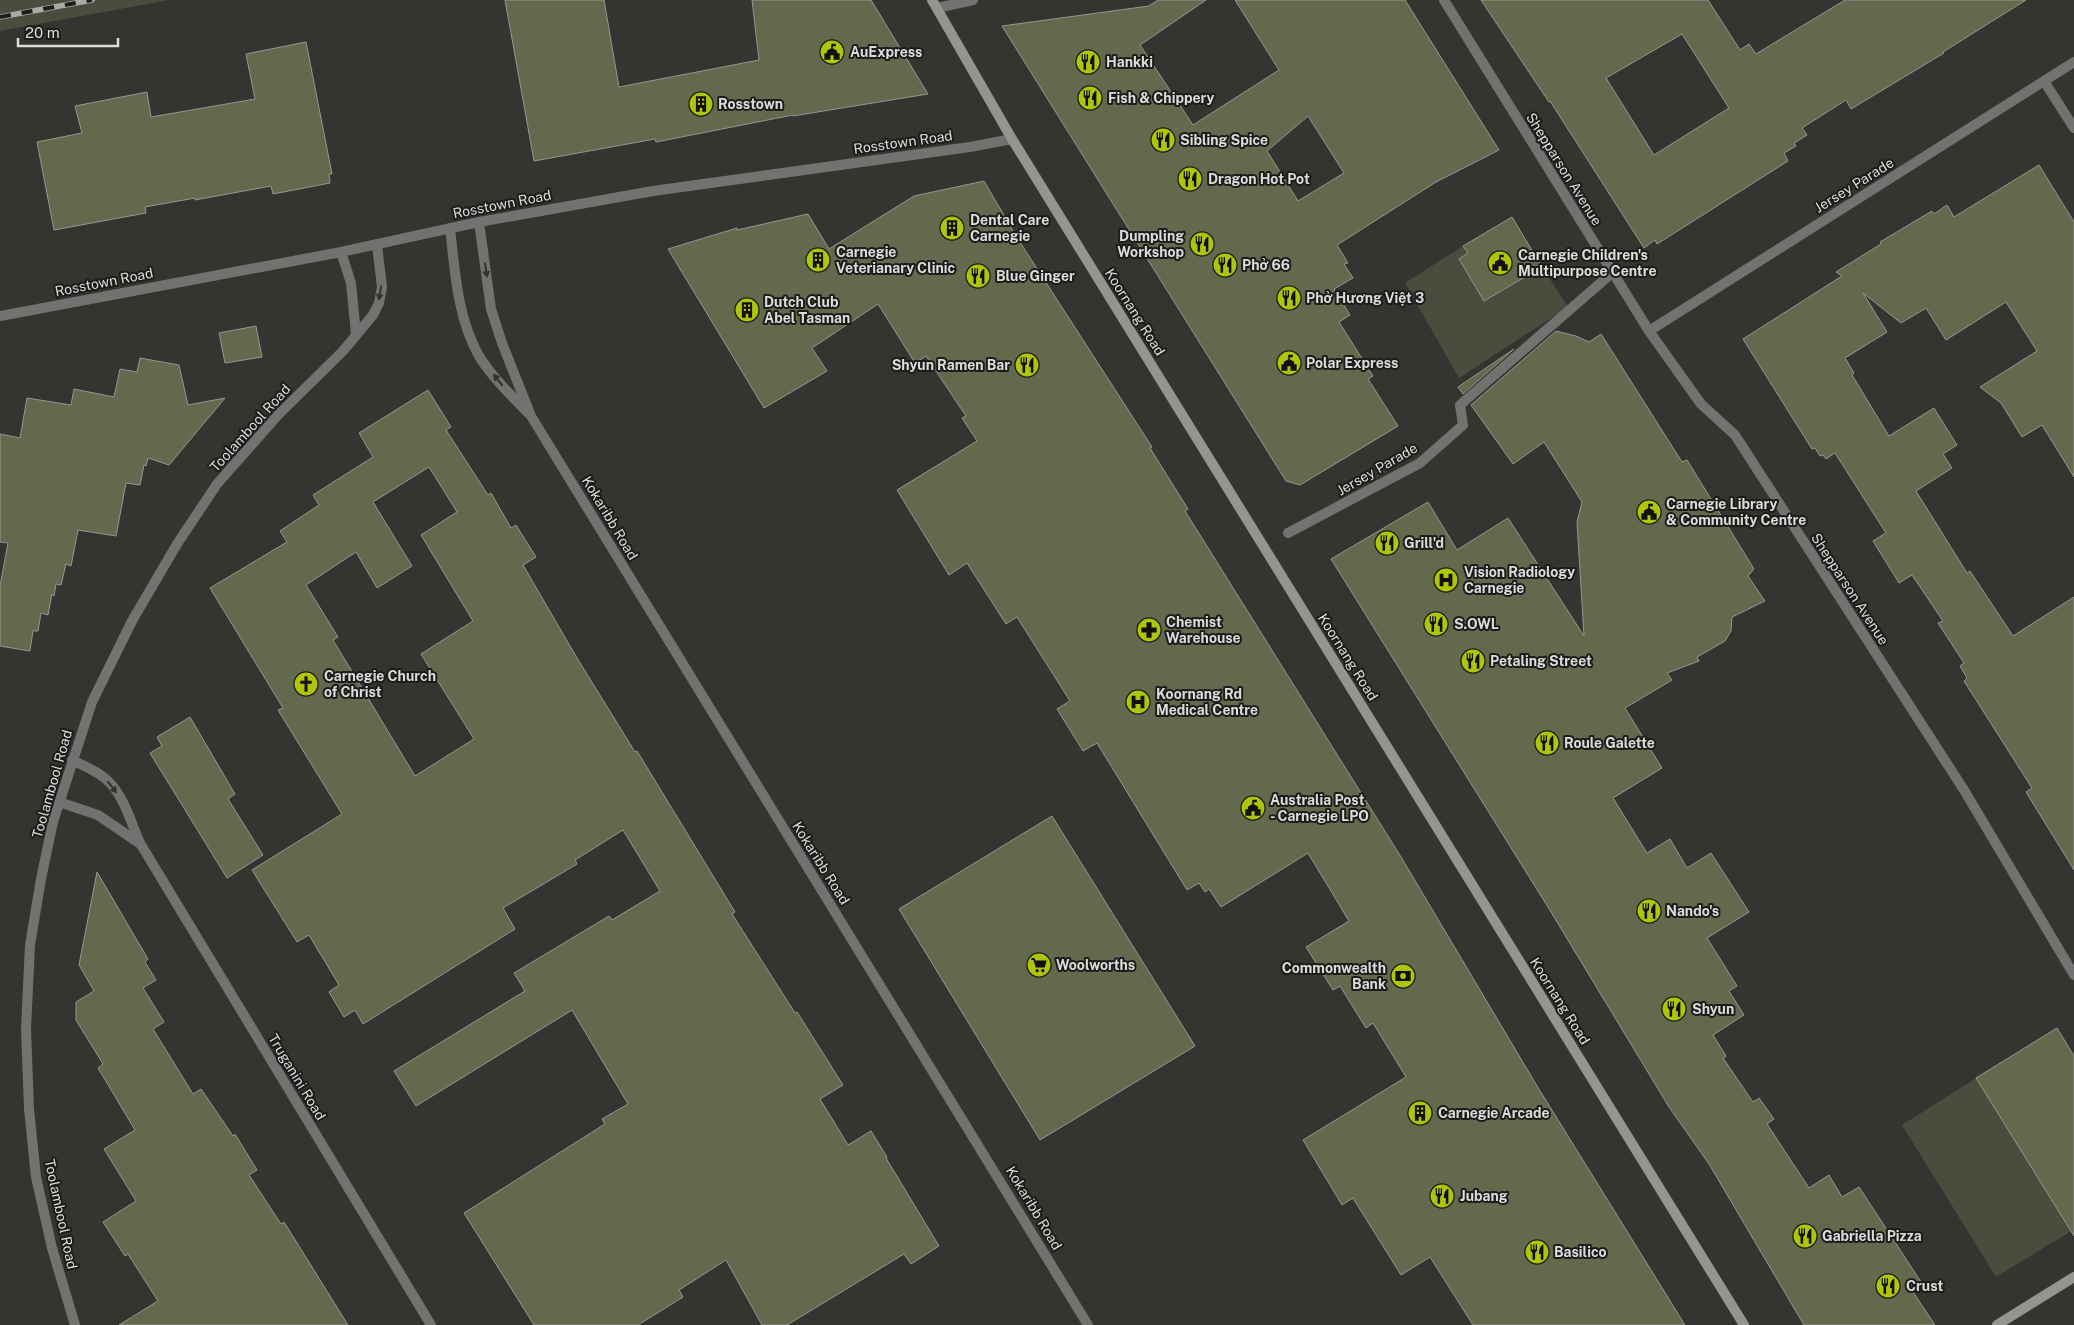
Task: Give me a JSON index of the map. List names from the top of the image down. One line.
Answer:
{"streets":{"street":["Rosstown Road","Shepparson Avenue","Jersey Parade","Koornang Road","Toolambool Road","Kokaribb Road","Truganini Road"]},"crossings":[["Rosstown Road","Koornang Road"],["Rosstown Road","Toolambool Road"],["Rosstown Road","Kokaribb Road"],["Shepparson Avenue","Jersey Parade"],["Toolambool Road","Truganini Road"]],"places":{"public building":["AuExpress","Carnegie Children's Multipurpose Centre","Polar Express","Carnegie Library & Community Centre","Australia Post - Carnegie LPO"],"restaurant":["Hankki","Fish & Chippery","Sibling Spice","Dragon Hot Pot","Dumpling Workshop","Phở 66","Blue Ginger","Phở Hương Việt 3","Shyun Ramen Bar","Grill'd","S.OWL","Petaling Street","Roule Galette","Nando's","Shyun","Jubang","Gabriella Pizza","Basilico","Crust"],"building":["Rosstown","Dental Care Carnegie","Carnegie Veterianary Clinic","Dutch Club Abel Tasman","Carnegie Arcade"],"hospital":["Vision Radiology Carnegie","Koornang Rd Medical Centre"],"pharmacy":["Chemist Warehouse"],"church":["Carnegie Church of Christ"],"supermarket":["Woolworths"],"bank":["Commonwealth Bank"]},"scale_bar":"20 m"}
